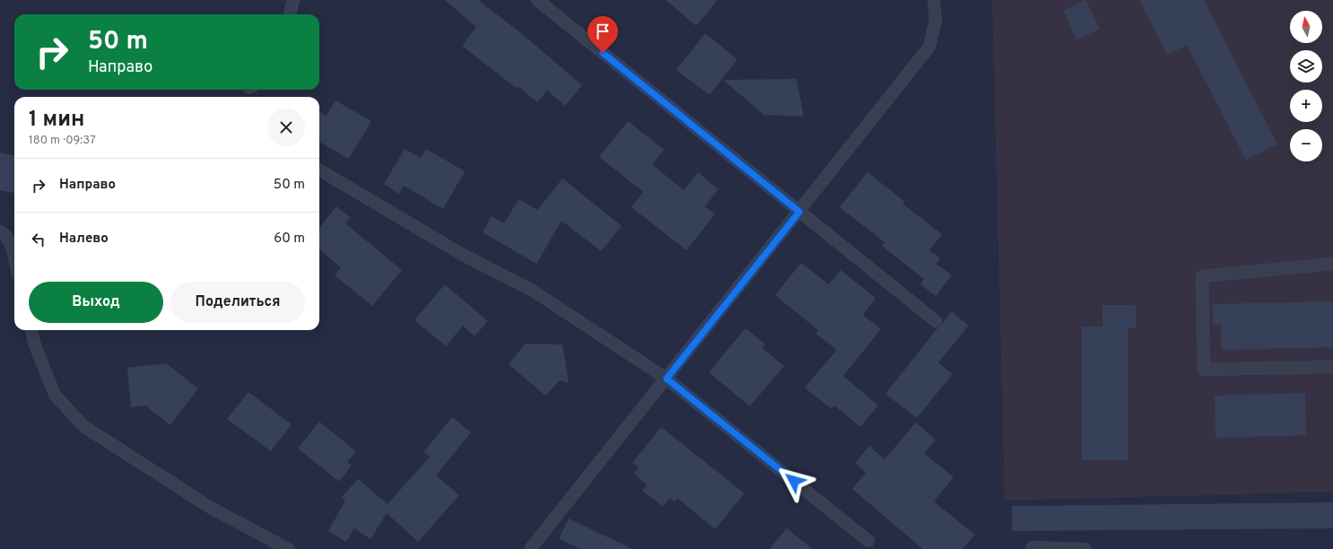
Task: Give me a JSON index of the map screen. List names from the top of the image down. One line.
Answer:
{"north":"top","page":{"map_buttons":["+","−"],"turn":["50 m","Направо"],"heading":["1 мин","180 m · 09:37"],"list":[{"name":"Направо","value":"50 m"},{"name":"Налево","value":"60 m"}],"buttons":["Выход","Поделиться"]}}
